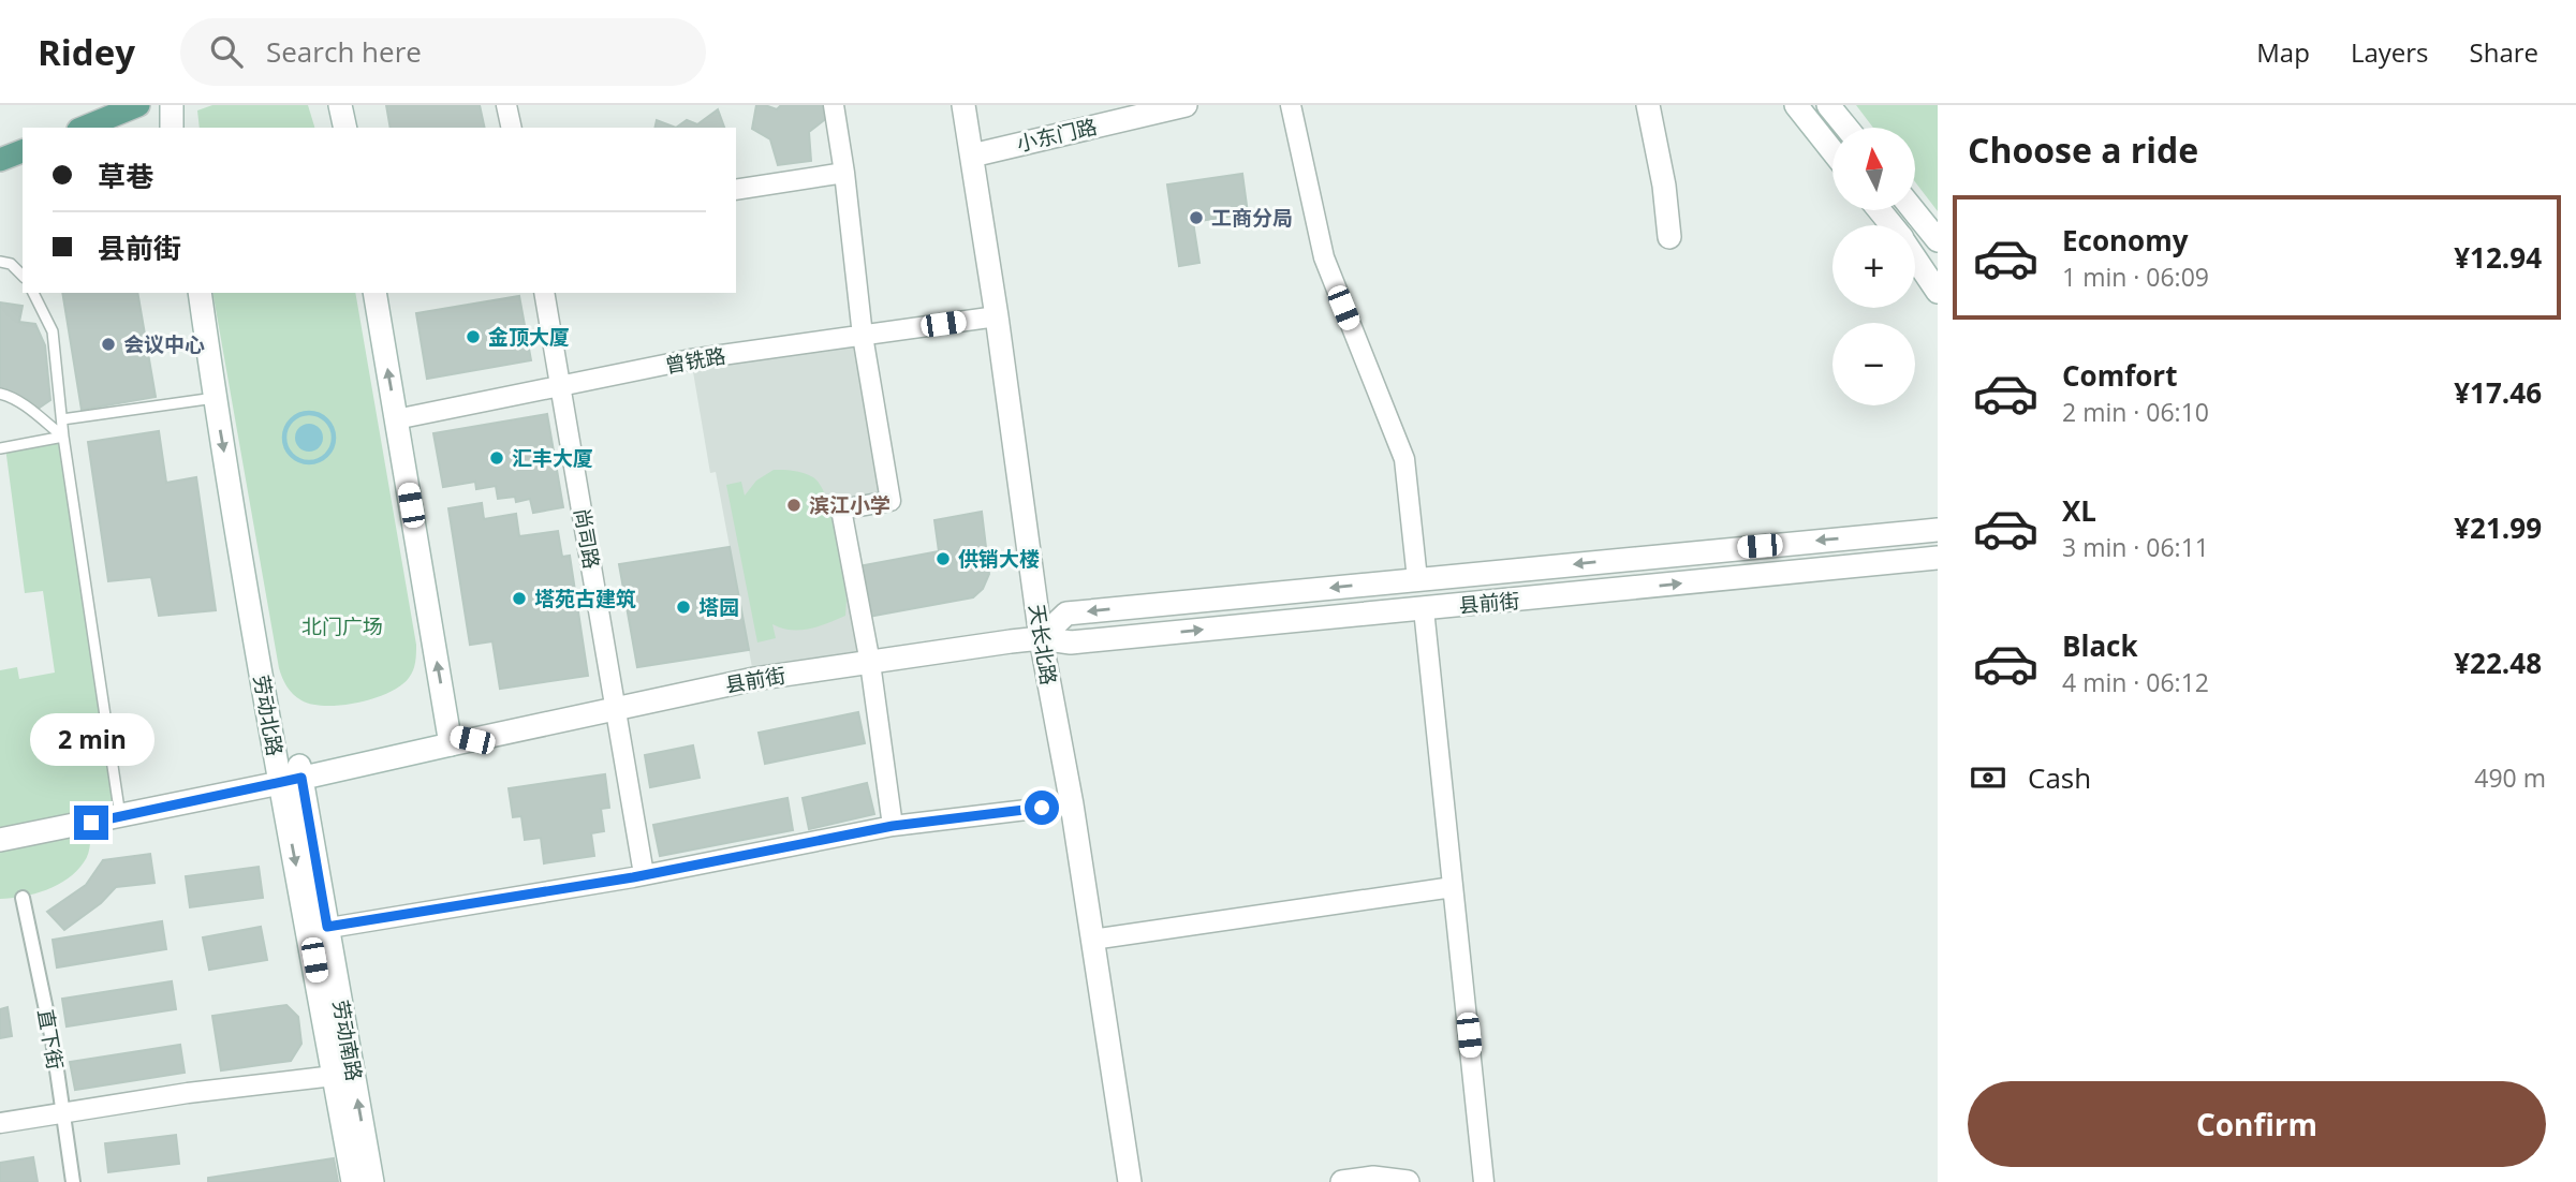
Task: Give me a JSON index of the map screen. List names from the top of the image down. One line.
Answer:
{"streets":{"street":["小东门路","曾铣路","尚司路","县前街","天长北路","劳动北路","直下街","劳动南路"]},"crossings":[["小东门路","天长北路"],["曾铣路","尚司路"],["曾铣路","天长北路"],["尚司路","县前街"],["县前街","天长北路"],["县前街","劳动北路"],["劳动北路","劳动南路"]],"one_way":["劳动南路"],"parks":["北门广场"],"places":["工商分局","金顶大厦","会议中心","汇丰大厦","滨江小学","供销大楼","塔苑古建筑","塔园"],"north":"top","page":{"header":"Ridey","search":"Search here","nav":["Map","Layers","Share"],"heading":"Choose a ride","map_buttons":["+","−"],"banner":["草巷","县前街"],"list":[{"name":"Economy","note":"1 min · 06:09","value":"¥12.94"},{"name":"Comfort","note":"2 min · 06:10","value":"¥17.46"},{"name":"XL","note":"3 min · 06:11","value":"¥21.99"},{"name":"Black","note":"4 min · 06:12","value":"¥22.48"}],"bubble":"2 min","pay":["Cash","490 m"],"buttons":"Confirm"}}
